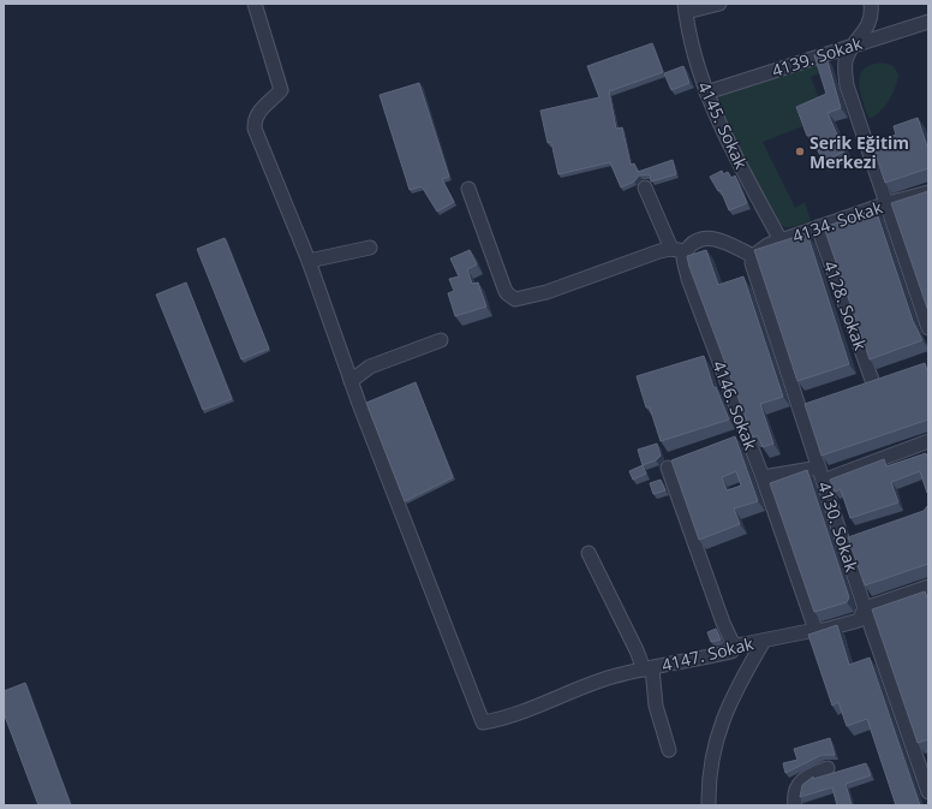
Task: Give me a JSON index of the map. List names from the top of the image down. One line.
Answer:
{"streets":{"street":["4139. Sokak","4145. Sokak","4134. Sokak","4128. Sokak","4146. Sokak","4130. Sokak","4147. Sokak"]},"crossings":[["4139. Sokak","4145. Sokak"],["4145. Sokak","4134. Sokak"],["4134. Sokak","4128. Sokak"],["4134. Sokak","4130. Sokak"],["4146. Sokak","4147. Sokak"],["4130. Sokak","4147. Sokak"]],"places":["Serik Eğitim Merkezi"]}
